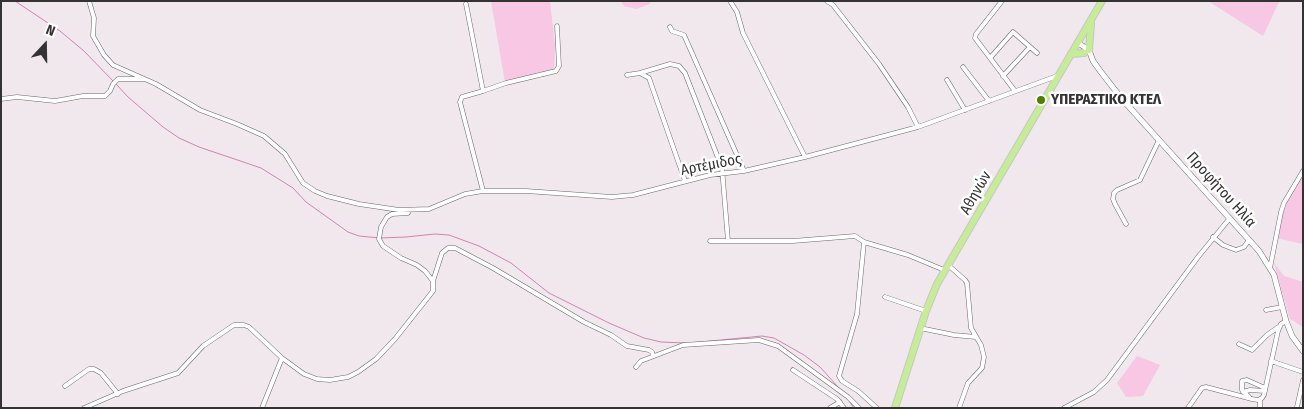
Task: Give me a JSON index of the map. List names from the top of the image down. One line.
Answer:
{"streets":{"main road":["Αθηνών"],"street":["Αρτέμιδος","Προφήτου Ηλία"]},"crossings":[["Αρτέμιδος","Αθηνών"]],"places":["ΥΠΕΡΑΣΤΙΚΟ ΚΤΕΛ"],"north":"top"}
